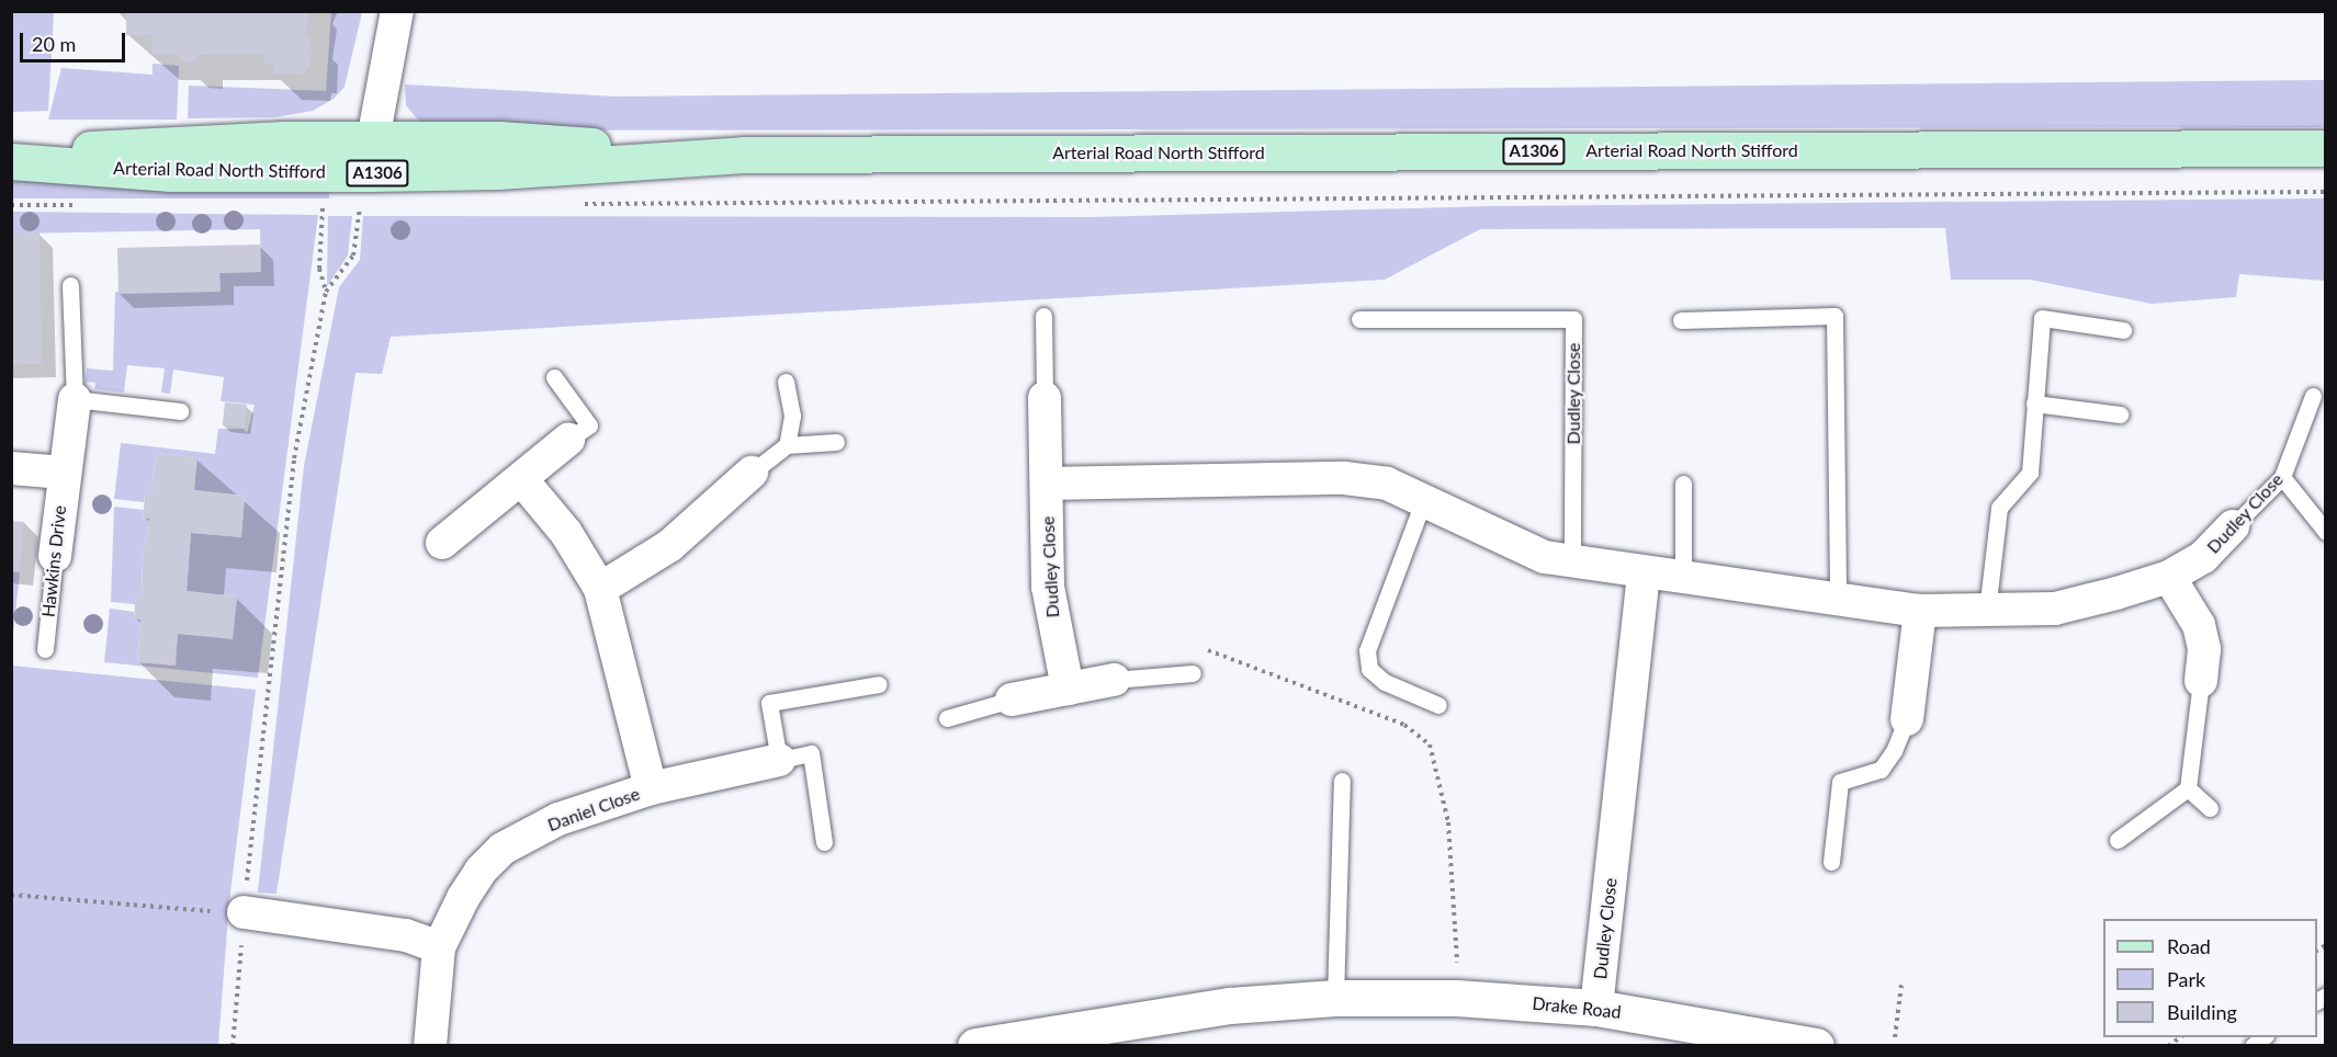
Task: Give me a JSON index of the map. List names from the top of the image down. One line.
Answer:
{"streets":{"main road":["Arterial Road North Stifford","A1306"],"street":["Dudley Close","Hawkins Drive","Daniel Close","Drake Road"]},"crossings":[["Dudley Close","Drake Road"]],"legend":["Road","Park","Building"],"scale_bar":"20 m"}
